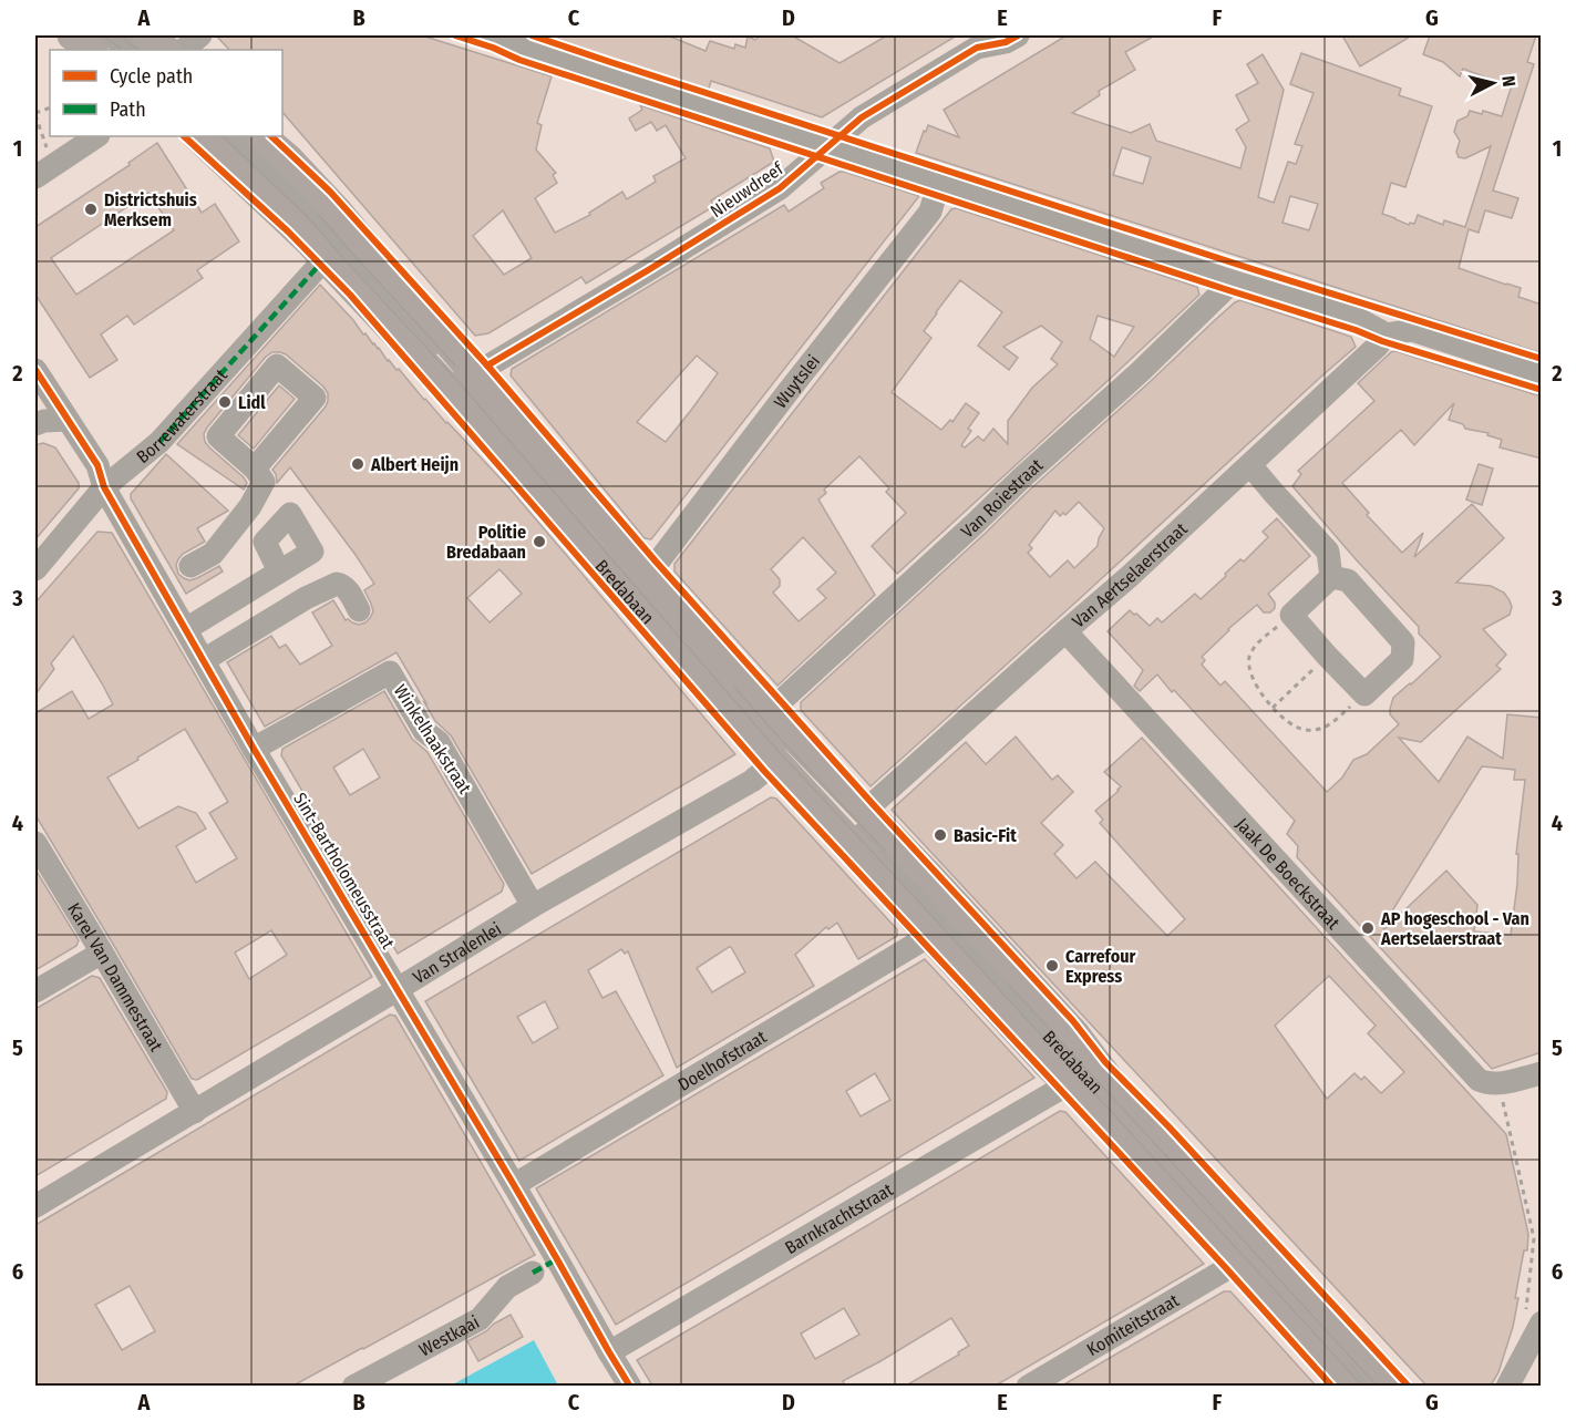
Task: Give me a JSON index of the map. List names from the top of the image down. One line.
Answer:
{"streets":{"main road":["Bredabaan"],"street":["Nieuwdreef","Wuytslei","Borrewaterstraat","Van Roiestraat","Van Aertselaerstraat","Winkelhaakstraat","Sint-Bartholomeusstraat","Jaak De Boeckstraat","Van Stralenlei","Karel Van Dammestraat","Doelhofstraat","Barnkrachtstraat","Komiteitstraat","Westkaai"]},"crossings":[["Nieuwdreef","Bredabaan"],["Wuytslei","Bredabaan"],["Borrewaterstraat","Bredabaan"],["Borrewaterstraat","Sint-Bartholomeusstraat"],["Van Roiestraat","Bredabaan"],["Van Roiestraat","Van Stralenlei"],["Van Aertselaerstraat","Bredabaan"],["Van Aertselaerstraat","Jaak De Boeckstraat"],["Bredabaan","Van Stralenlei"],["Bredabaan","Doelhofstraat"],["Bredabaan","Barnkrachtstraat"],["Bredabaan","Komiteitstraat"],["Winkelhaakstraat","Sint-Bartholomeusstraat"],["Winkelhaakstraat","Van Stralenlei"],["Sint-Bartholomeusstraat","Van Stralenlei"],["Sint-Bartholomeusstraat","Doelhofstraat"],["Sint-Bartholomeusstraat","Barnkrachtstraat"],["Van Stralenlei","Karel Van Dammestraat"]],"places":["Districtshuis Merksem","Lidl","Albert Heijn","Politie Bredabaan","Basic-Fit","AP hogeschool - Van Aertselaerstraat","Carrefour Express"],"legend":["Cycle path","Path"],"north":"right","grid":{"columns":["A","B","C","D","E","F","G"],"rows":["1","2","3","4","5","6"]}}
